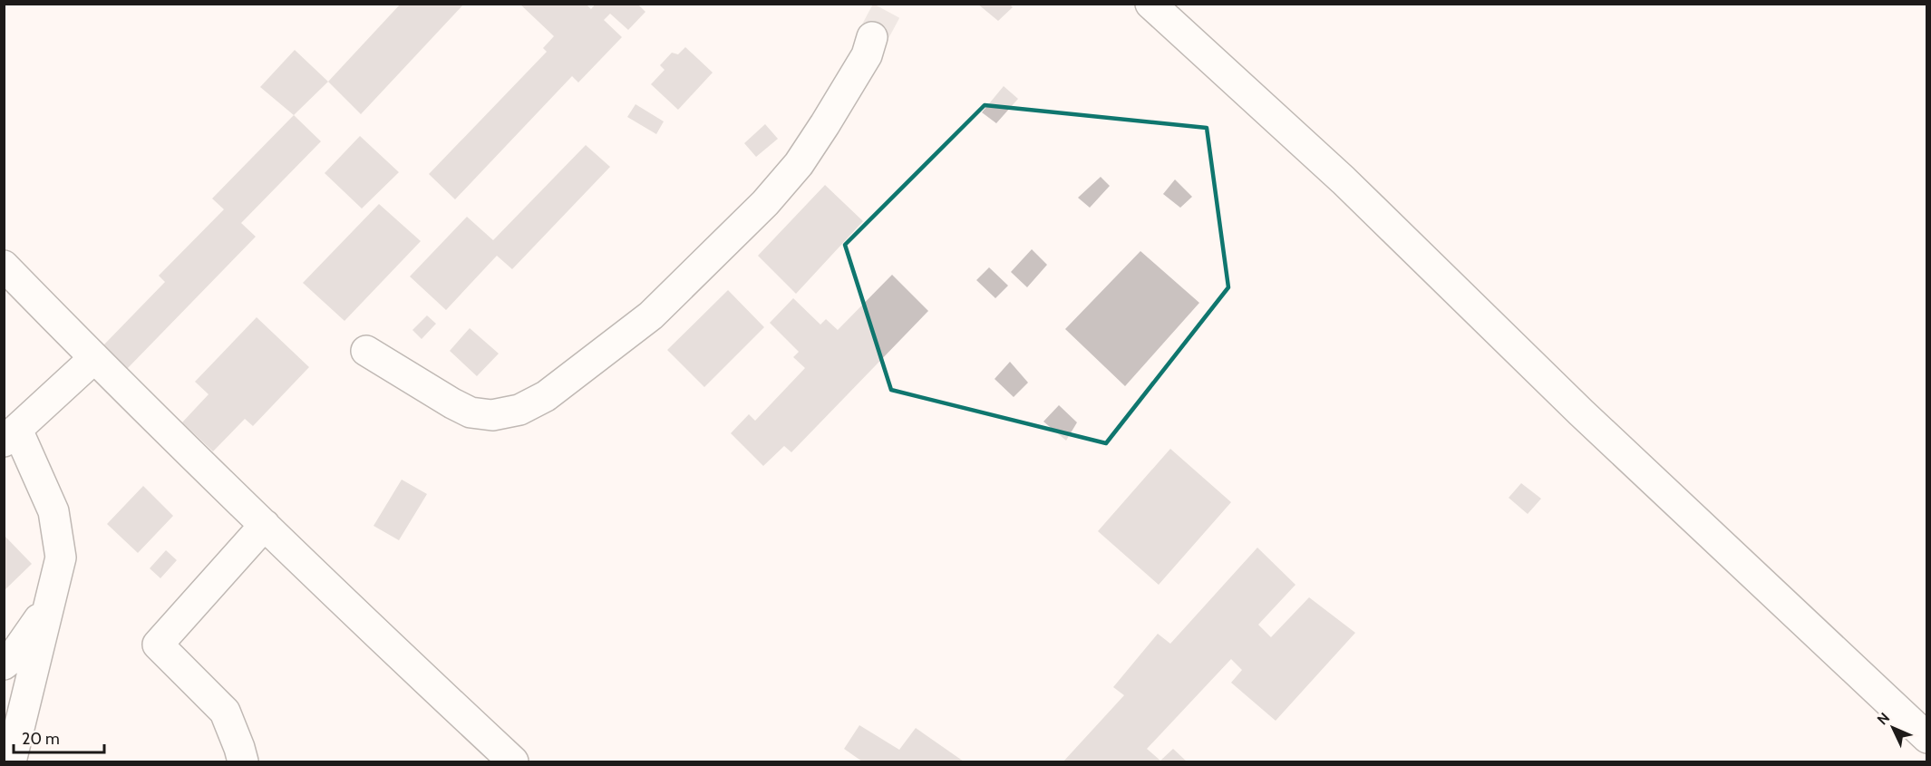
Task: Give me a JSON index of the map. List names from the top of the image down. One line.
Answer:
{"scale_bar":"20 m","north":"top left"}
